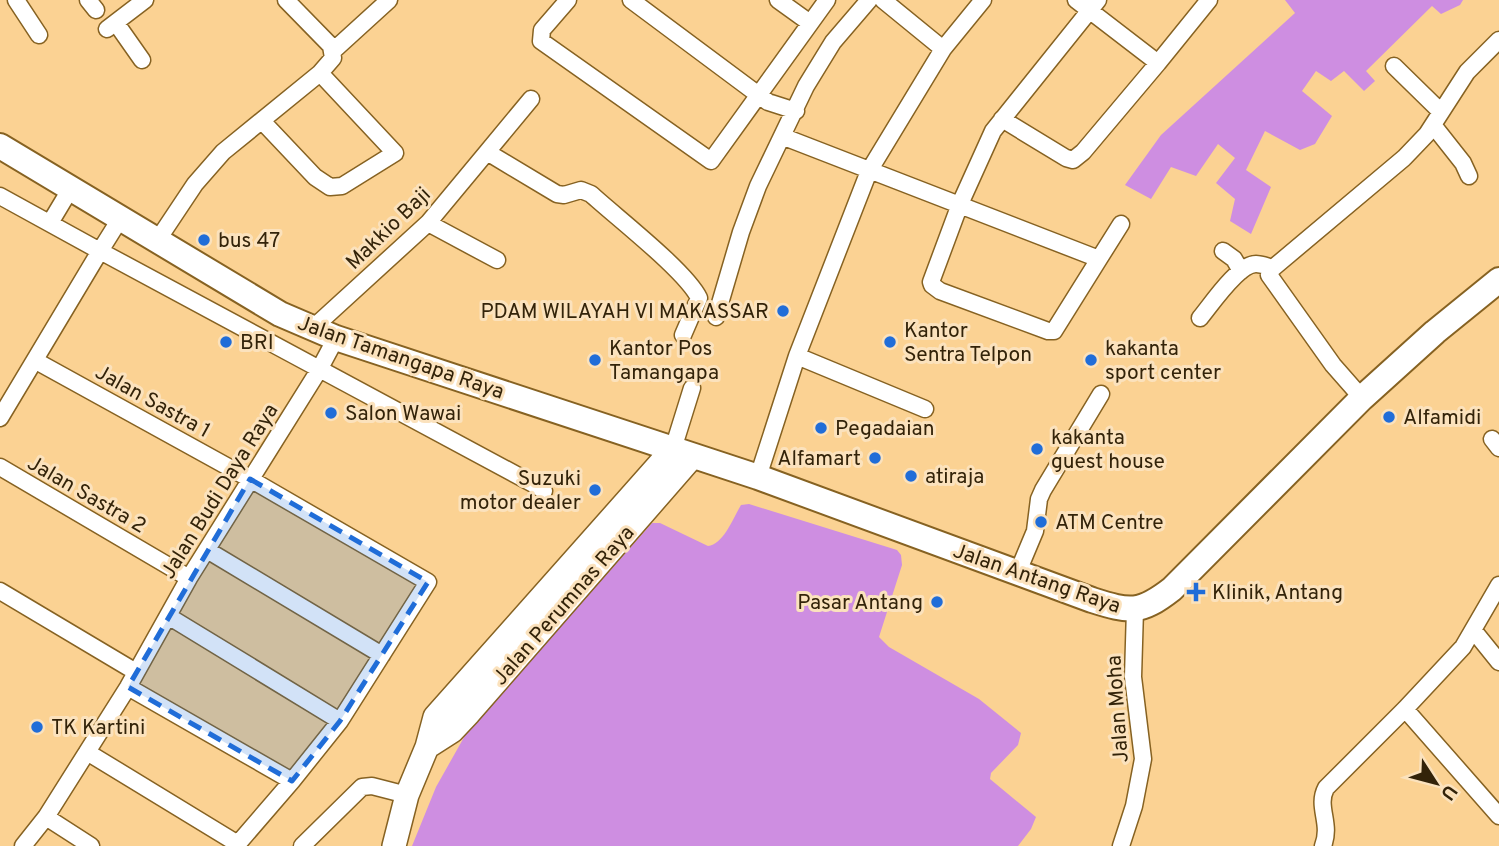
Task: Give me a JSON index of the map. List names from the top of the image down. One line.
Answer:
{"streets":{"main road":["Jalan Tamangapa Raya","Jalan Antang Raya"],"street":["Makkio Baji","Jalan Sastra 1","Jalan Budi Daya Raya","Jalan Sastra 2","Jalan Perumnas Raya","Jalan Moha"]},"crossings":[["Makkio Baji","Jalan Tamangapa Raya"],["Jalan Tamangapa Raya","Jalan Budi Daya Raya"],["Jalan Tamangapa Raya","Jalan Antang Raya"],["Jalan Tamangapa Raya","Jalan Perumnas Raya"],["Jalan Sastra 1","Jalan Budi Daya Raya"],["Jalan Budi Daya Raya","Jalan Sastra 2"],["Jalan Antang Raya","Jalan Perumnas Raya"],["Jalan Antang Raya","Jalan Moha"]],"places":{"other":["bus 47","PDAM WILAYAH VI MAKASSAR","BRI","Kantor Sentra Telpon","Kantor Pos Tamangapa","kakanta sport center","Salon Wawai","Alfamidi","Pegadaian","kakanta guest house","Alfamart","atiraja","Suzuki motor dealer","ATM Centre","Pasar Antang","TK Kartini"],"health":["Klinik, Antang"]},"north":"bottom right"}
